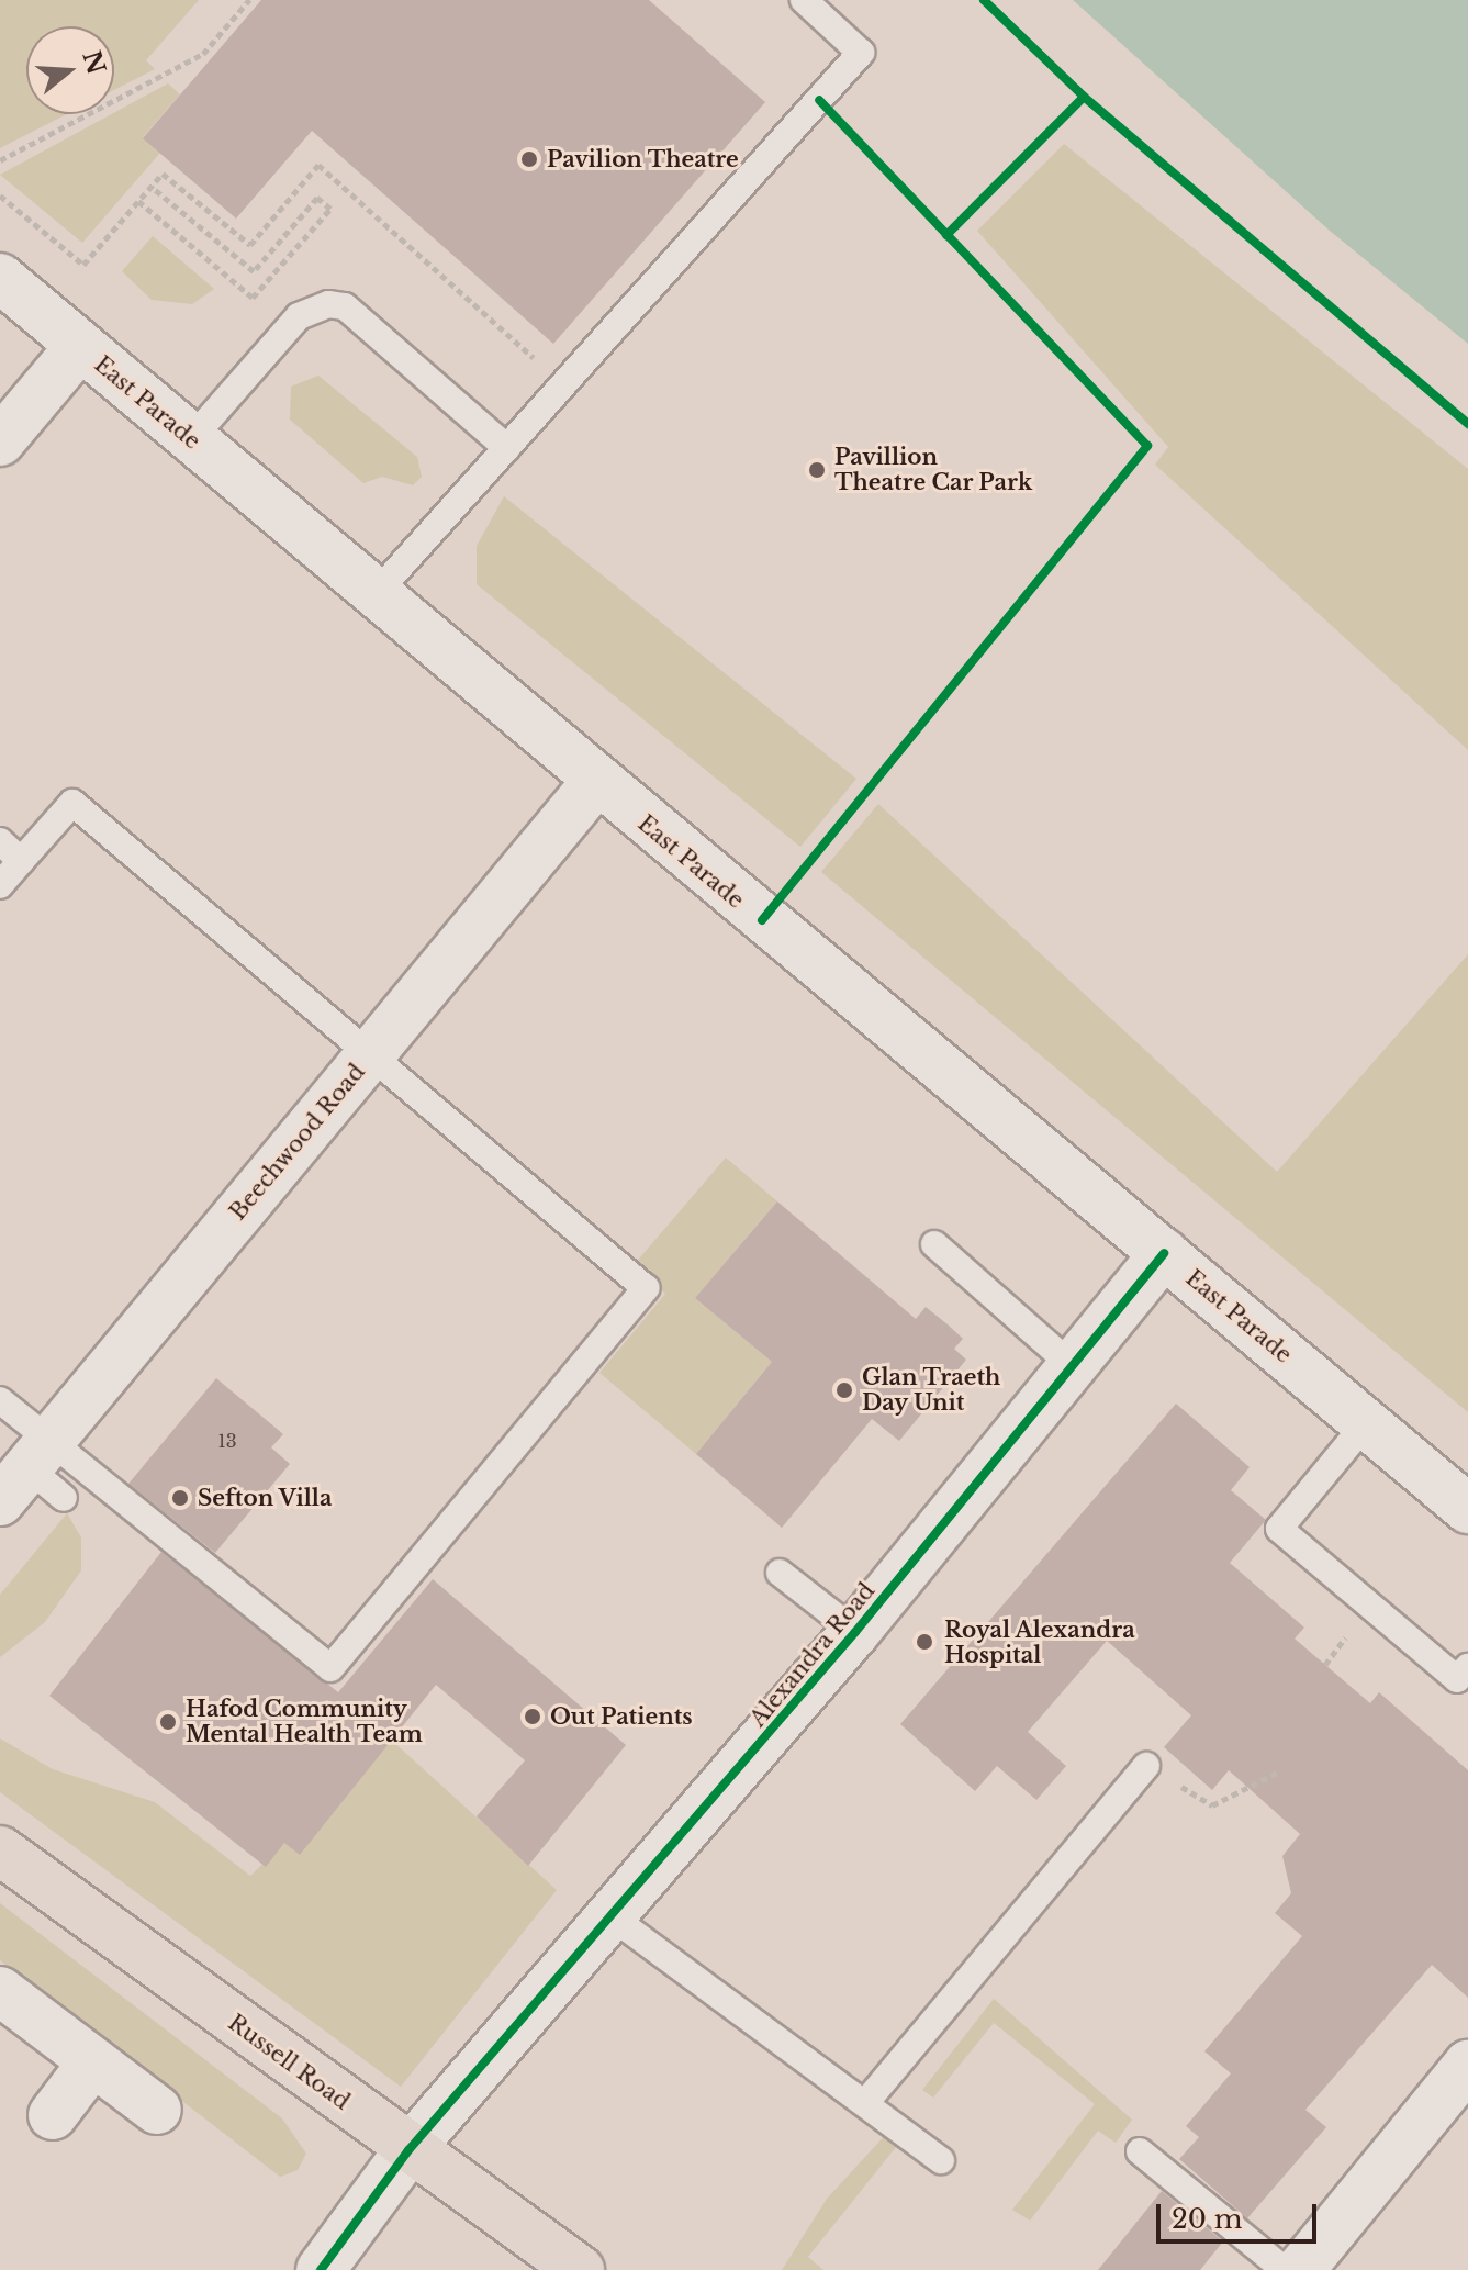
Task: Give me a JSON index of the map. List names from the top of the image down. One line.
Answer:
{"streets":{"main road":["Russell Road"],"street":["East Parade","Beechwood Road","Alexandra Road"]},"crossings":[["East Parade","Beechwood Road"],["East Parade","Alexandra Road"],["Alexandra Road","Russell Road"]],"places":["Pavilion Theatre","Pavillion Theatre Car Park","Glan Traeth Day Unit","Sefton Villa","Royal Alexandra Hospital","Out Patients","Hafod Community Mental Health Team"],"house_numbers":["13"],"scale_bar":"20 m","north":"right"}
